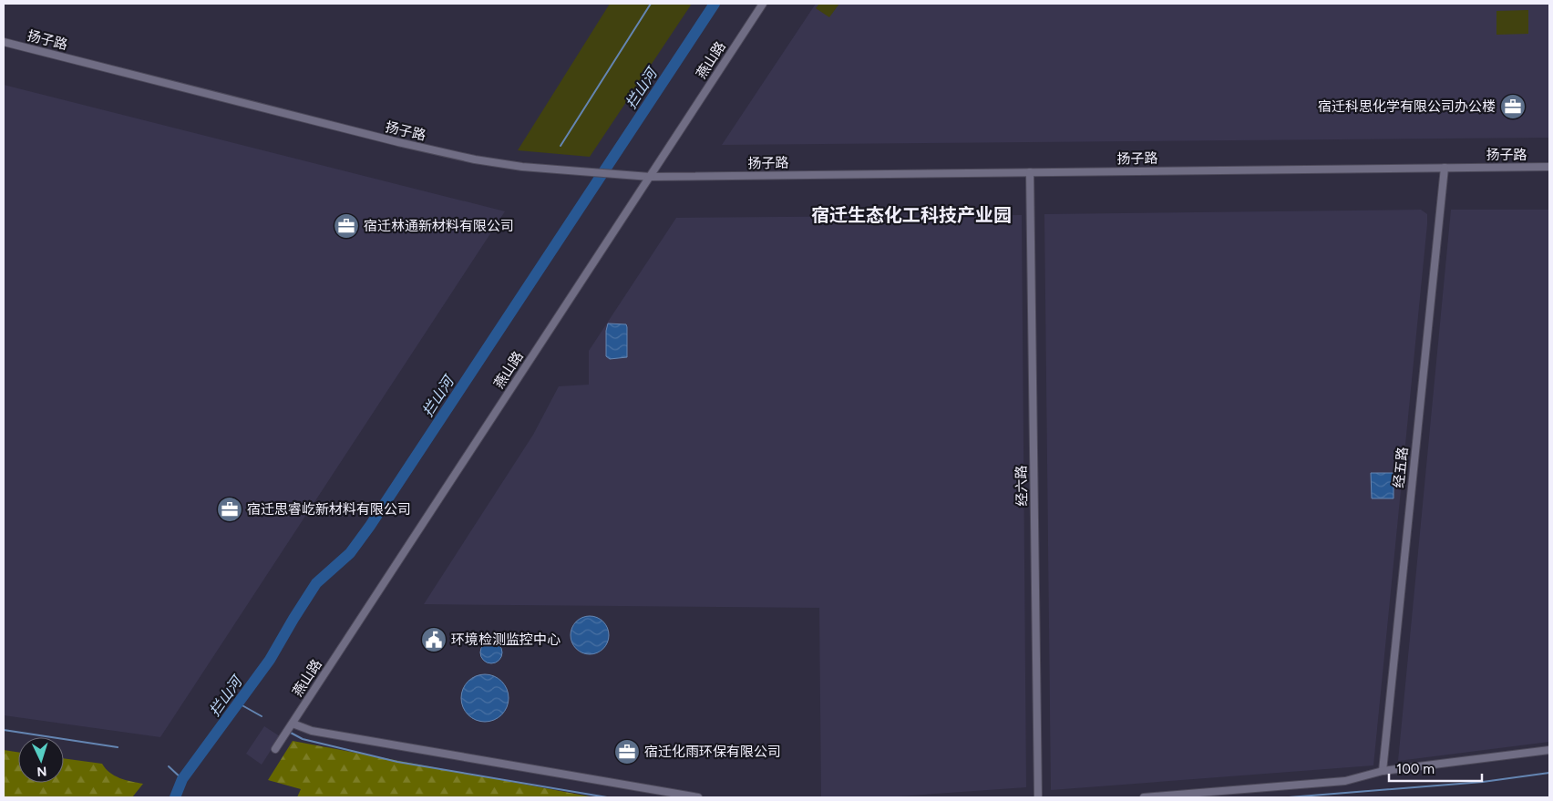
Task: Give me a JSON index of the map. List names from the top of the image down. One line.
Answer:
{"streets":{"street":["扬子路","燕山路","经五路","经六路"]},"crossings":[["扬子路","燕山路"],["扬子路","经五路"],["扬子路","经六路"]],"districts":["宿迁生态化工科技产业园"],"water":["拦山河"],"places":{"office":["宿迁科思化学有限公司办公楼","宿迁林通新材料有限公司","宿迁思睿屹新材料有限公司","宿迁化雨环保有限公司"],"public building":["环境检测监控中心"]},"scale_bar":"100 m","north":"bottom"}
